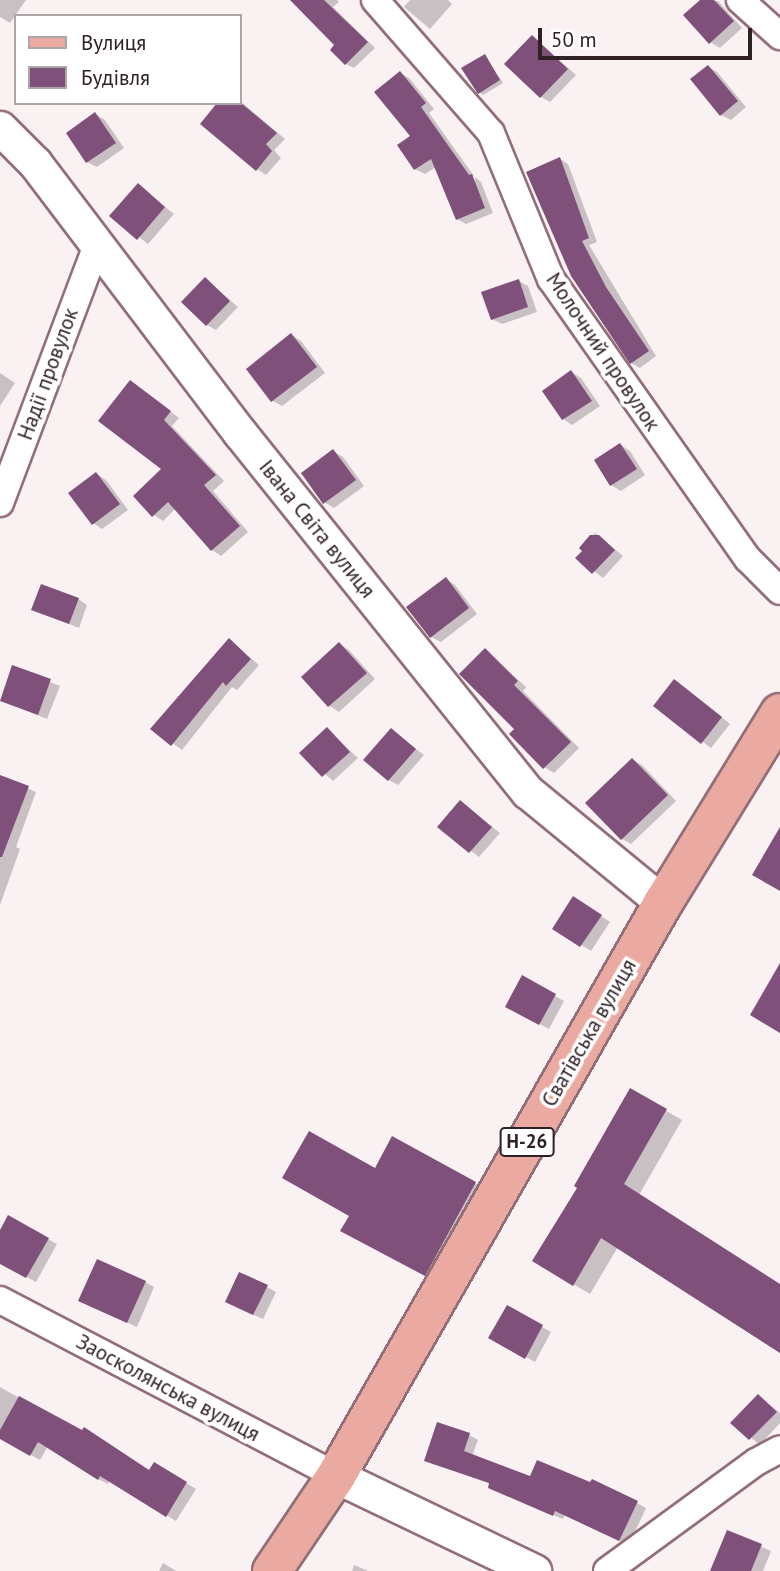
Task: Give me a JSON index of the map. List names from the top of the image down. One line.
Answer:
{"streets":{"main road":["Сватівська вулиця","Н-26"],"street":["Молочний провулок","Надії провулок","Івана Світа вулиця","Заосколянська вулиця"]},"crossings":[["Надії провулок","Івана Світа вулиця"],["Івана Світа вулиця","Сватівська вулиця"],["Сватівська вулиця","Заосколянська вулиця"]],"legend":["Вулиця","Будівля"],"scale_bar":"50 m"}
